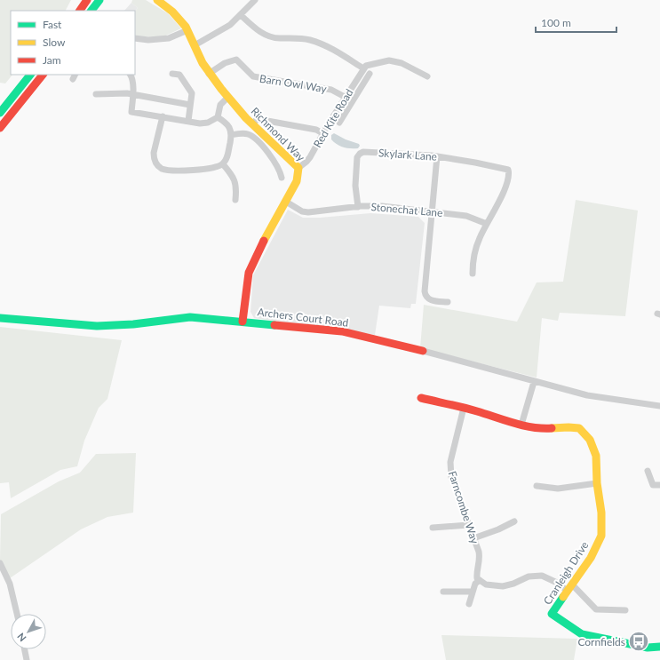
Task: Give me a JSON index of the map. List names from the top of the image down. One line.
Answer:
{"streets":{"main road":["Richmond Way","Archers Court Road","Cranleigh Drive"],"street":["Barn Owl Way","Red Kite Road","Skylark Lane","Stonechat Lane","Farncombe Way"]},"crossings":[["Barn Owl Way","Red Kite Road"],["Barn Owl Way","Richmond Way"],["Red Kite Road","Richmond Way"],["Richmond Way","Stonechat Lane"],["Richmond Way","Archers Court Road"],["Skylark Lane","Stonechat Lane"],["Farncombe Way","Cranleigh Drive"]],"places":{"bus stop":["Cornfields"]},"legend":["Fast","Slow","Jam"],"scale_bar":"100 m","north":"bottom left"}
